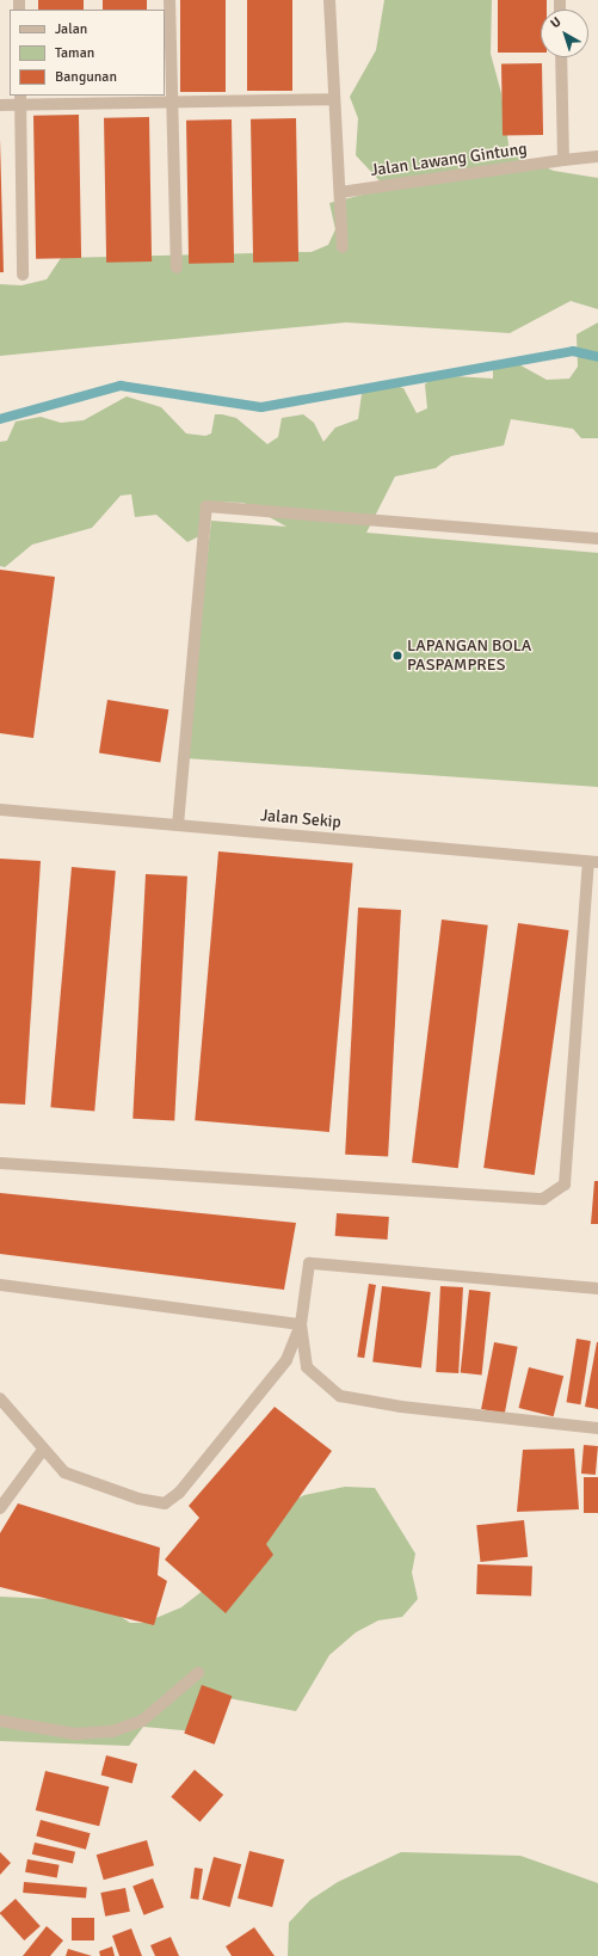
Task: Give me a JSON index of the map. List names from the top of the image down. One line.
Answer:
{"streets":{"street":["Jalan Lawang Gintung","Jalan Sekip"]},"places":["LAPANGAN BOLA PASPAMPRES"],"legend":["Jalan","Taman","Bangunan"],"north":"top left"}
